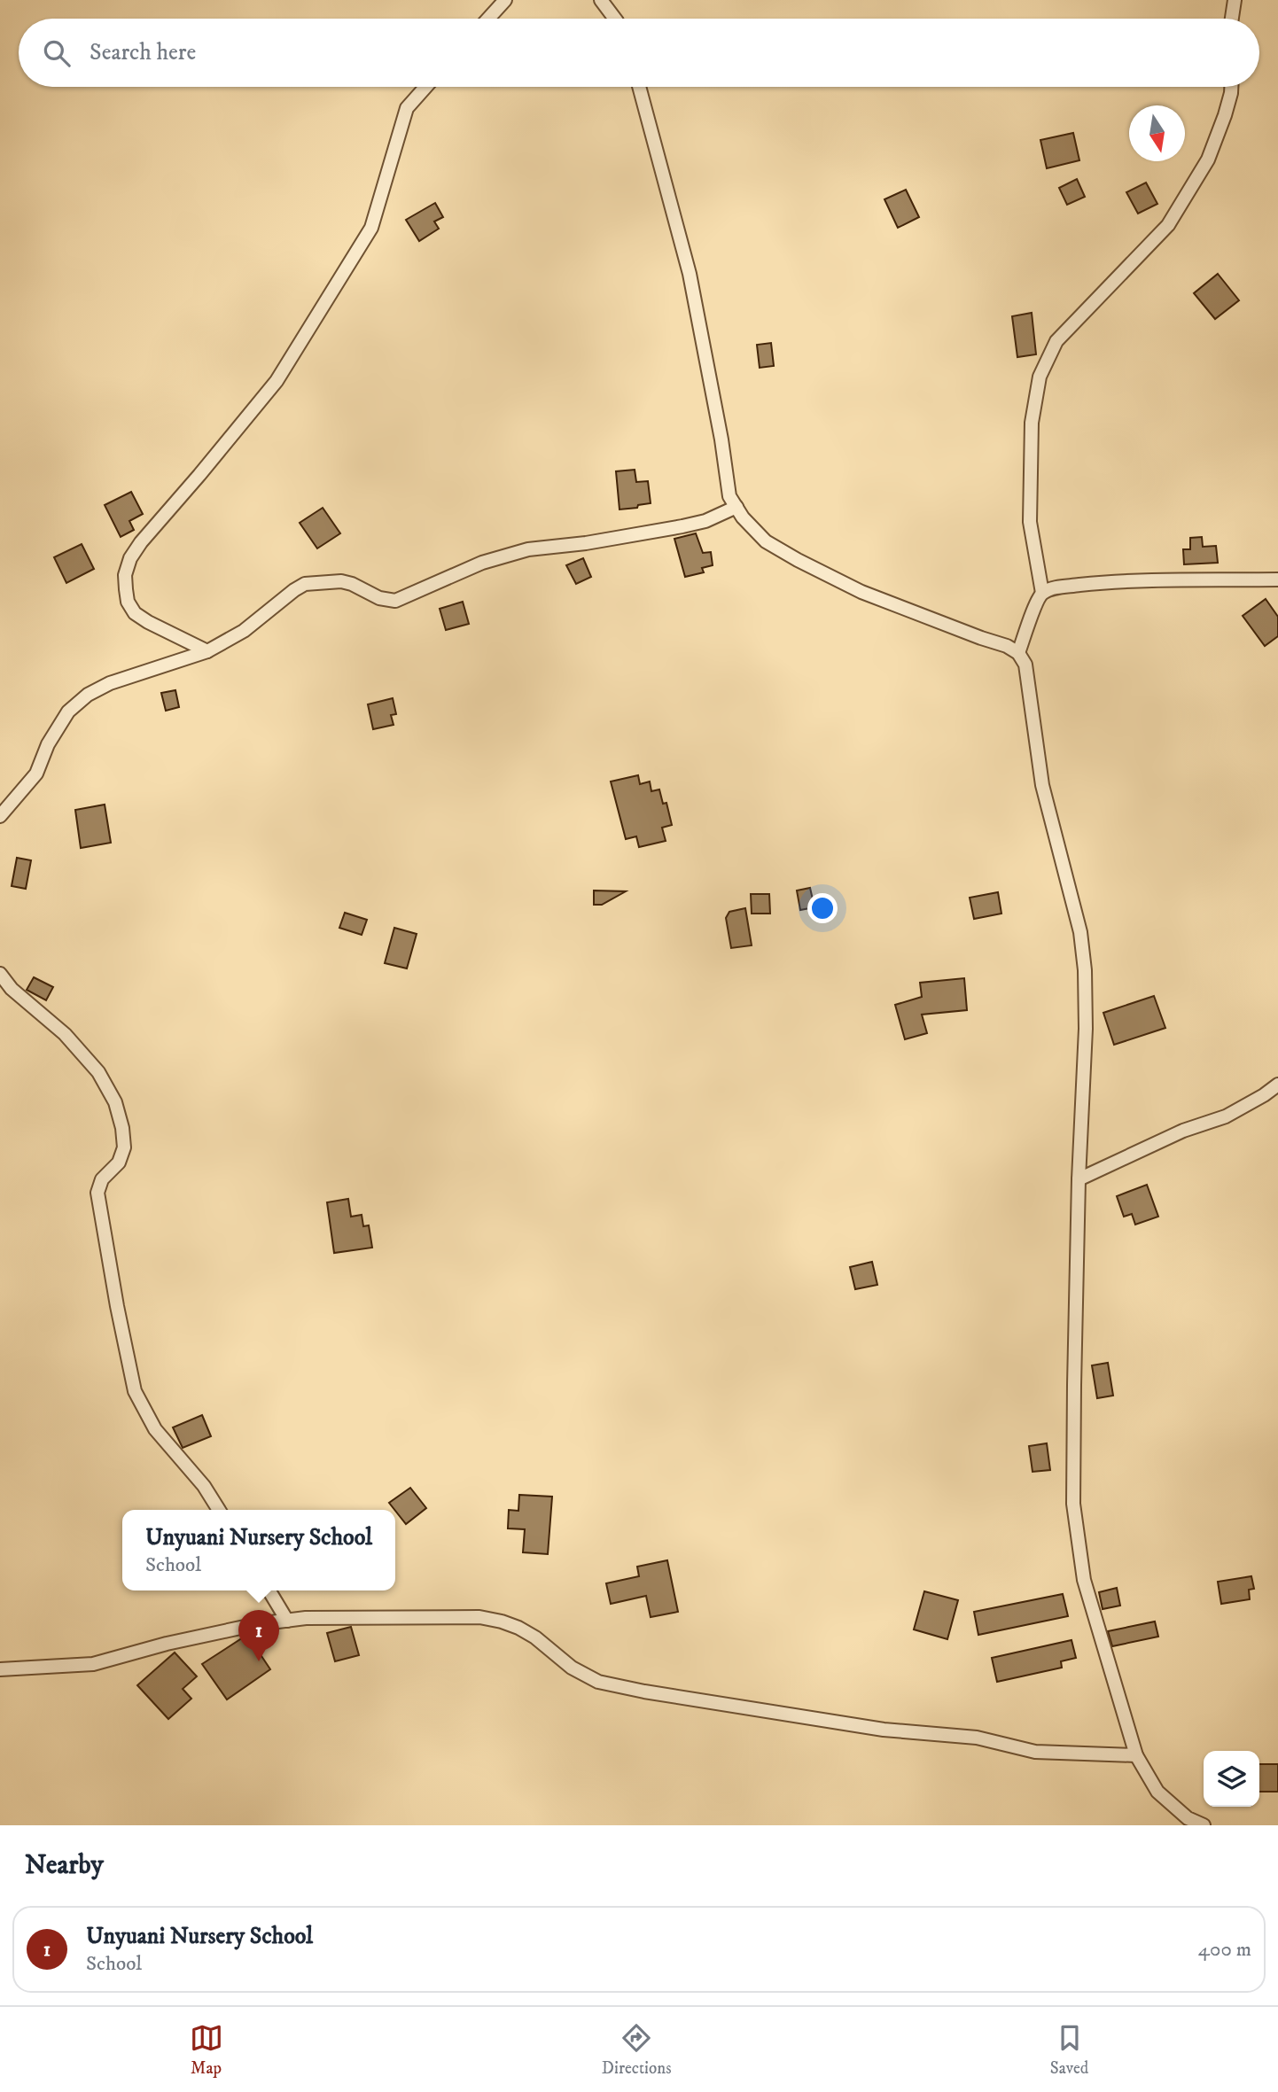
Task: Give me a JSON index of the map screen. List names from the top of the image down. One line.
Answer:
{"north":"bottom","page":{"search":"Search here","popup":["Unyuani Nursery School","School"],"pins":"1","heading":"Nearby","list":[{"mark":"1","name":"Unyuani Nursery School","note":"School","value":"400 m"}],"nav":["Map","Directions","Saved"]}}
